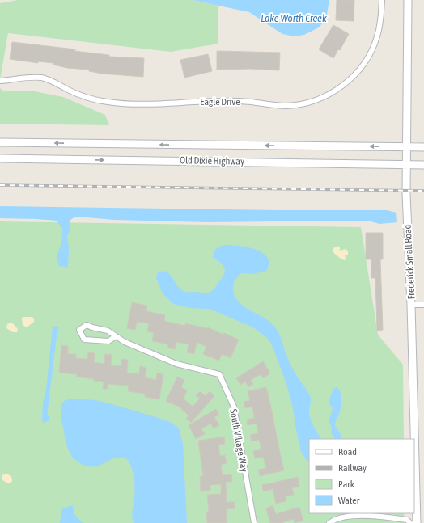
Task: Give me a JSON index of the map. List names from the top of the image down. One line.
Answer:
{"streets":{"main road":["Old Dixie Highway","Frederick Small Road"],"street":["Eagle Drive","South Village Way"]},"crossings":[["Old Dixie Highway","Frederick Small Road"]],"water":["Lake Worth Creek"],"legend":["Road","Railway","Park","Water"]}
